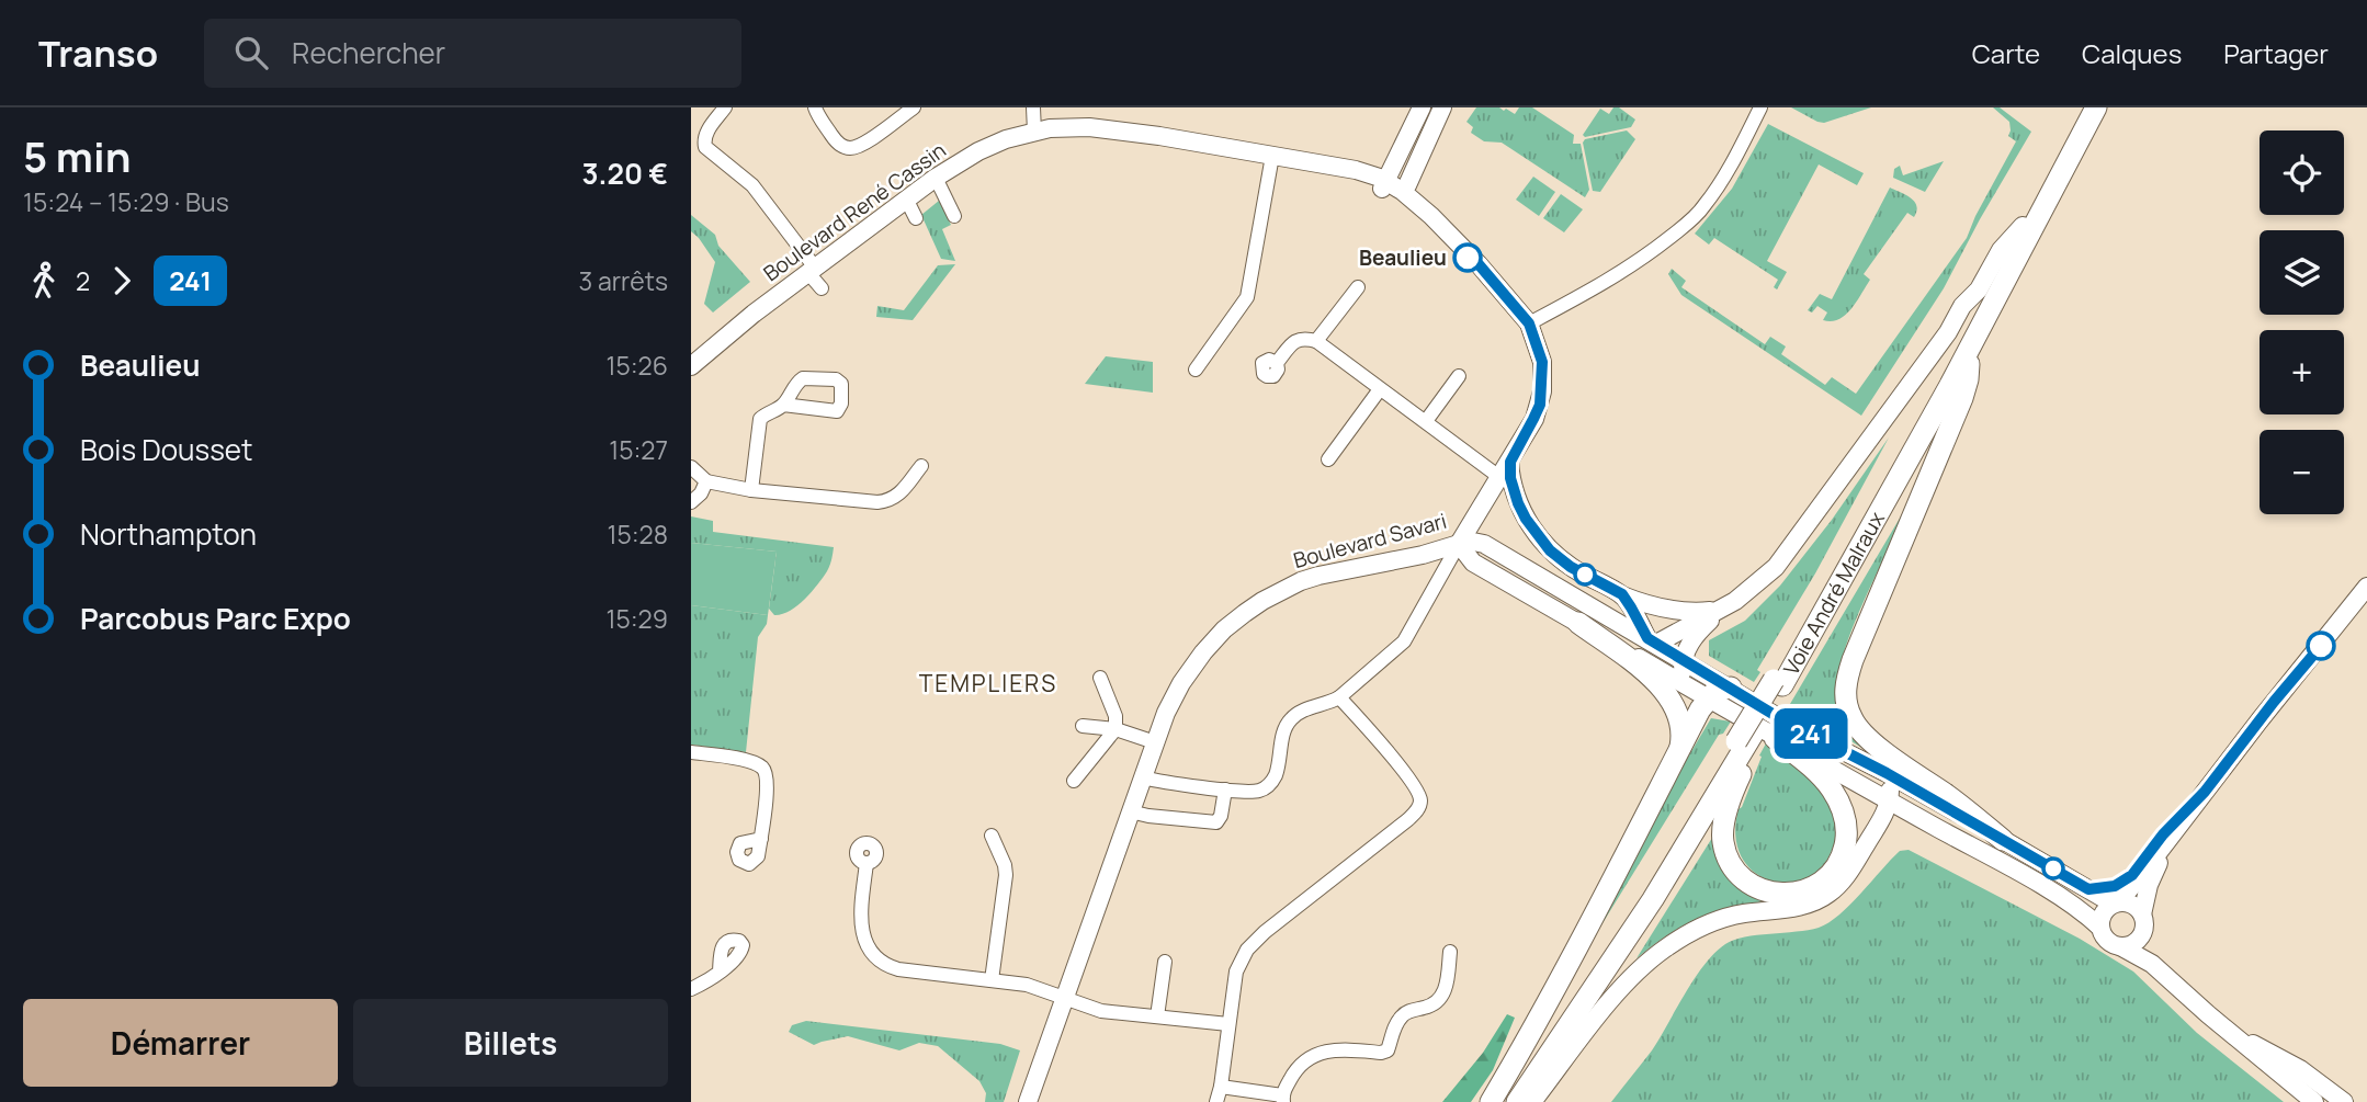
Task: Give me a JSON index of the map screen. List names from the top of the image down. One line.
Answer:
{"streets":{"main road":["Voie André Malraux"],"street":["Boulevard René Cassin","Boulevard Savari"]},"crossings":[["Boulevard René Cassin","Boulevard Savari"]],"districts":["TEMPLIERS"],"places":["Beaulieu"],"lines":["bus line 241"],"page":{"header":"Transo","search":"Rechercher","nav":["Carte","Calques","Partager"],"heading":["5 min","15:24 – 15:29 · Bus","3.20 €"],"on_map":"241","map_buttons":["+","−"],"legs":["2","241","3 arrêts"],"list":[{"name":"Beaulieu","value":"15:26"},{"name":"Bois Dousset","value":"15:27"},{"name":"Northampton","value":"15:28"},{"name":"Parcobus Parc Expo","value":"15:29"}],"buttons":["Démarrer","Billets"]}}
